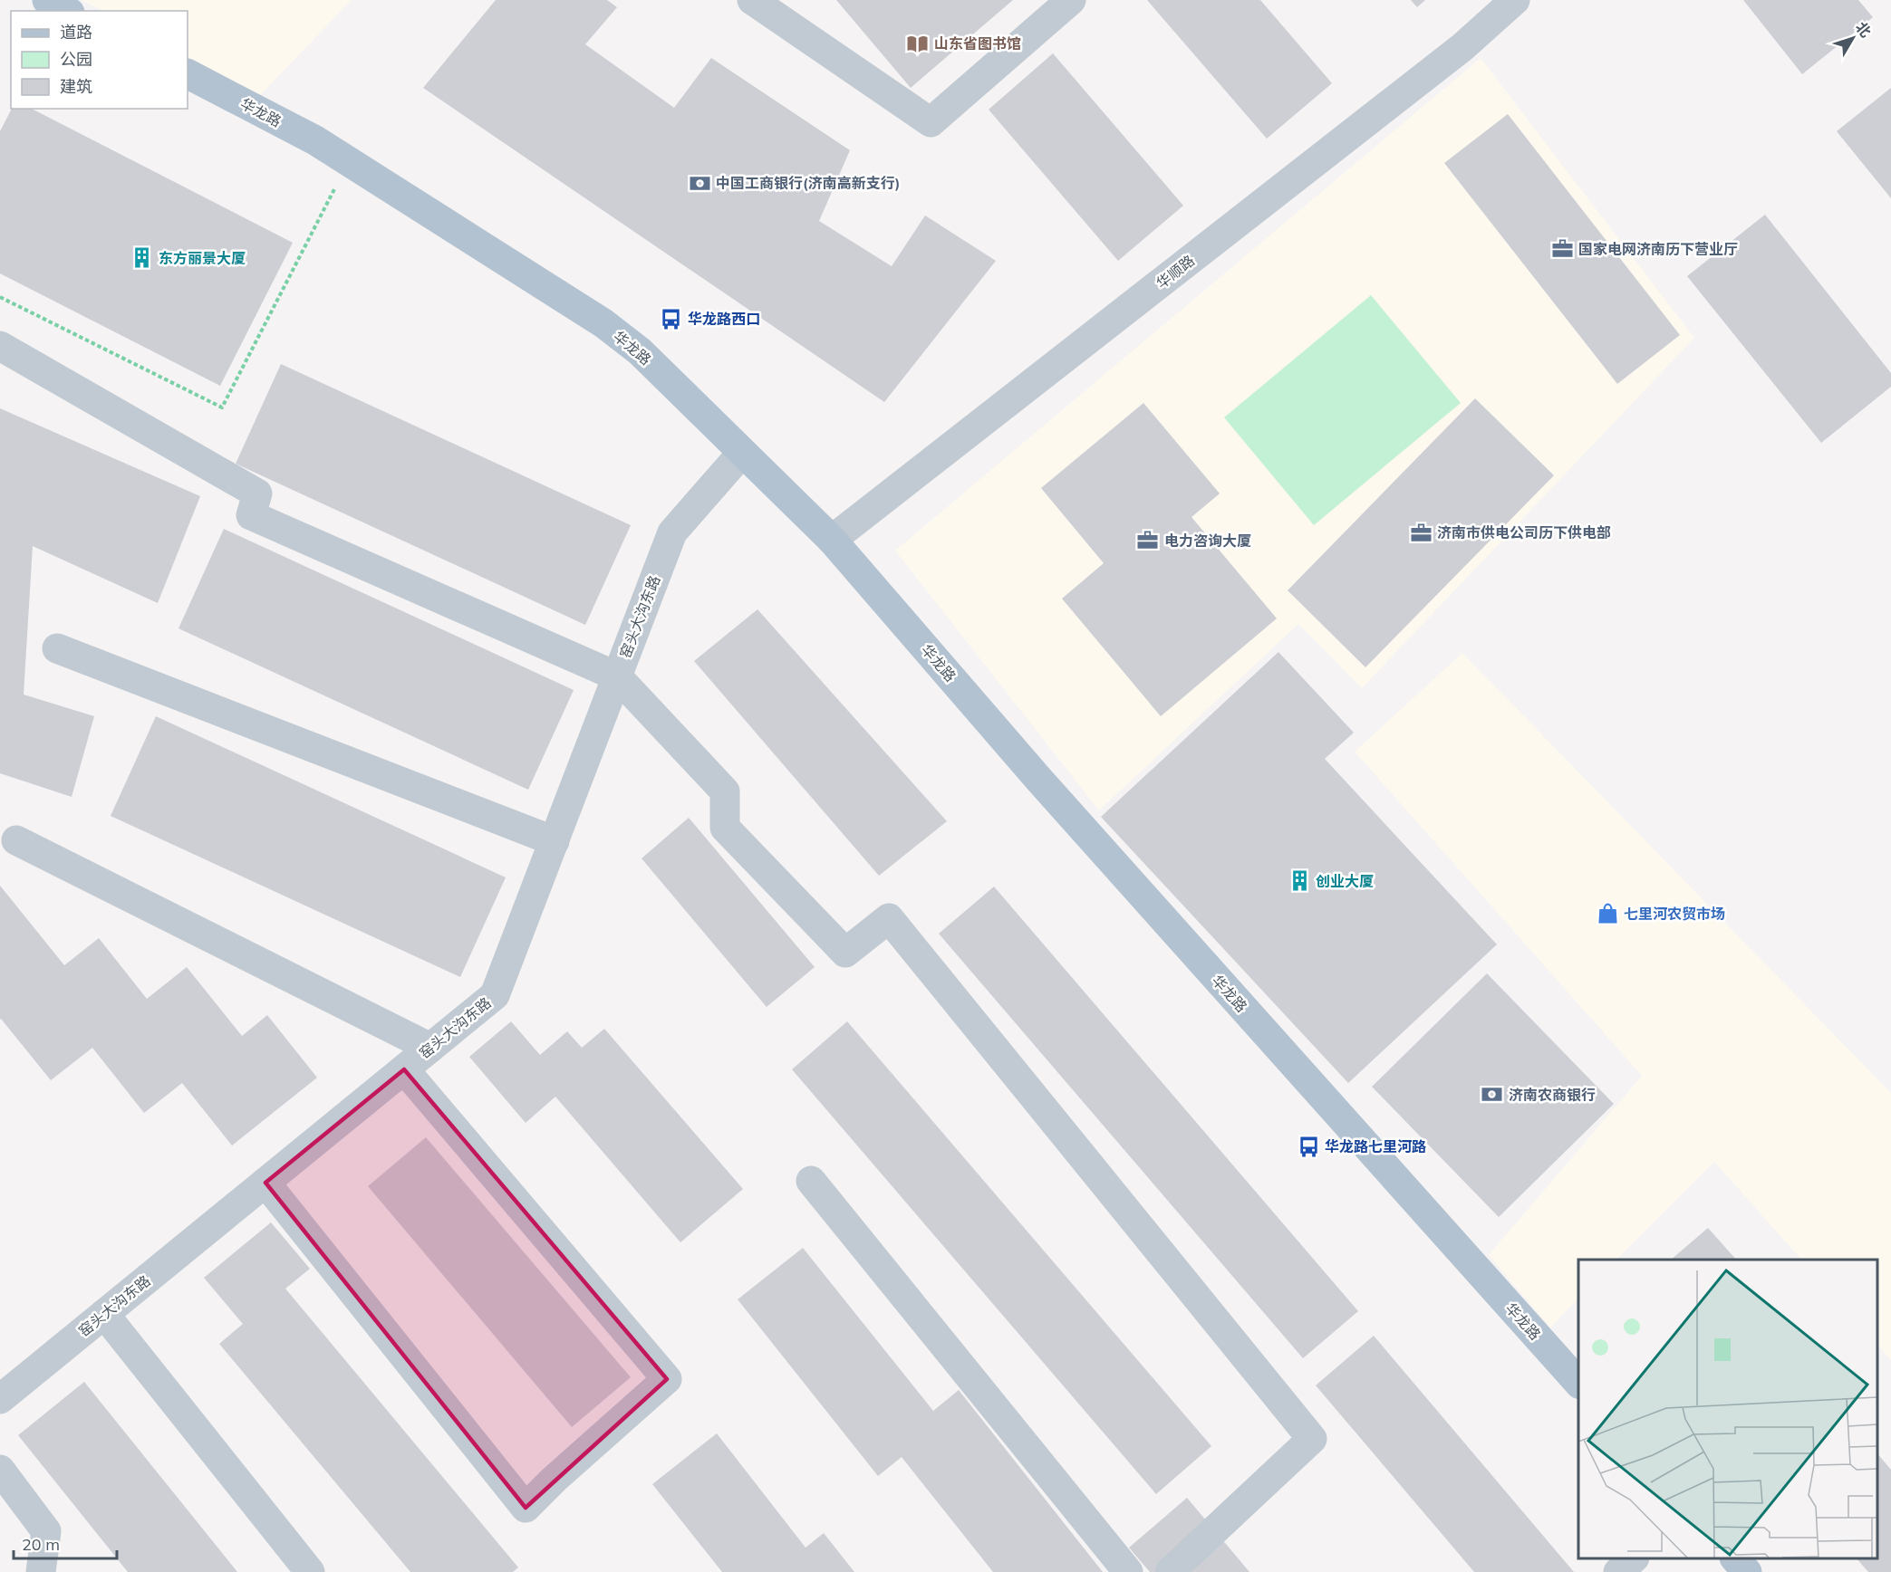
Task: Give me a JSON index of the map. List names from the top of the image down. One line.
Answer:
{"streets":{"main road":["华龙路"],"street":["华顺路","窑头大沟东路"]},"crossings":[["华龙路","华顺路"],["华龙路","窑头大沟东路"]],"places":{"library":["山东省图书馆"],"bank":["中国工商银行(济南高新支行)","济南农商银行"],"office":["国家电网济南历下营业厅","济南市供电公司历下供电部","电力咨询大厦"],"building":["东方丽景大厦","创业大厦"],"bus stop":["华龙路西口","华龙路七里河路"],"shop":["七里河农贸市场"]},"legend":["道路","公园","建筑"],"scale_bar":"20 m","north":"top right"}
